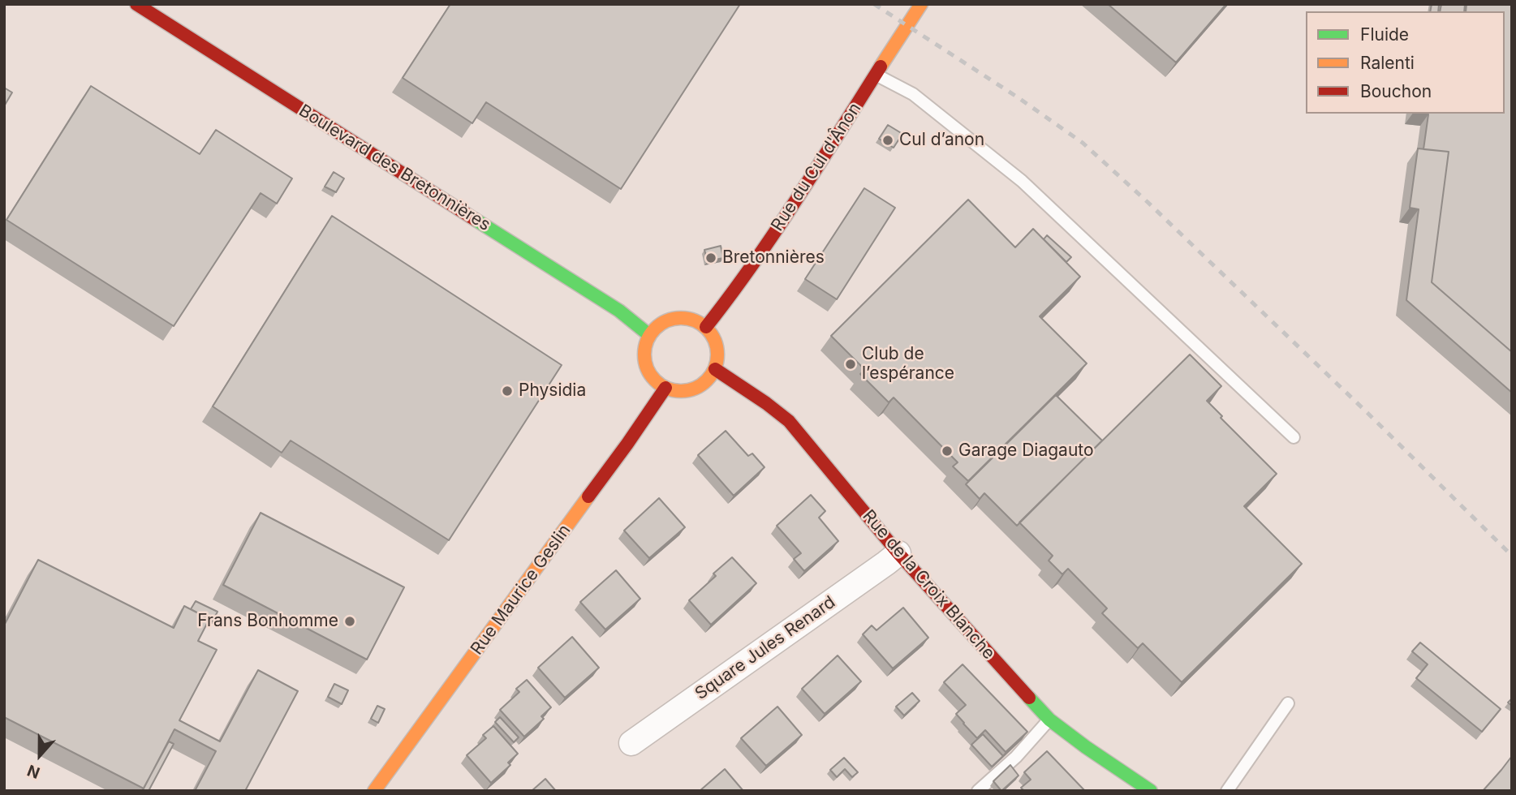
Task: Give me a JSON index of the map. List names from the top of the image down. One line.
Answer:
{"streets":{"street":["Rue du Cul d'Ânon","Boulevard des Bretonnières","Rue de la Croix Blanche","Rue Maurice Geslin","Square Jules Renard"]},"crossings":[["Rue du Cul d'Ânon","Boulevard des Bretonnières"],["Rue du Cul d'Ânon","Rue de la Croix Blanche"],["Rue du Cul d'Ânon","Rue Maurice Geslin"],["Boulevard des Bretonnières","Rue de la Croix Blanche"],["Boulevard des Bretonnières","Rue Maurice Geslin"],["Rue de la Croix Blanche","Rue Maurice Geslin"],["Rue de la Croix Blanche","Square Jules Renard"]],"places":["Cul d’anon","Bretonnières","Club de l’espérance","Physidia","Garage Diagauto","Frans Bonhomme"],"legend":["Fluide","Ralenti","Bouchon"],"north":"bottom"}
